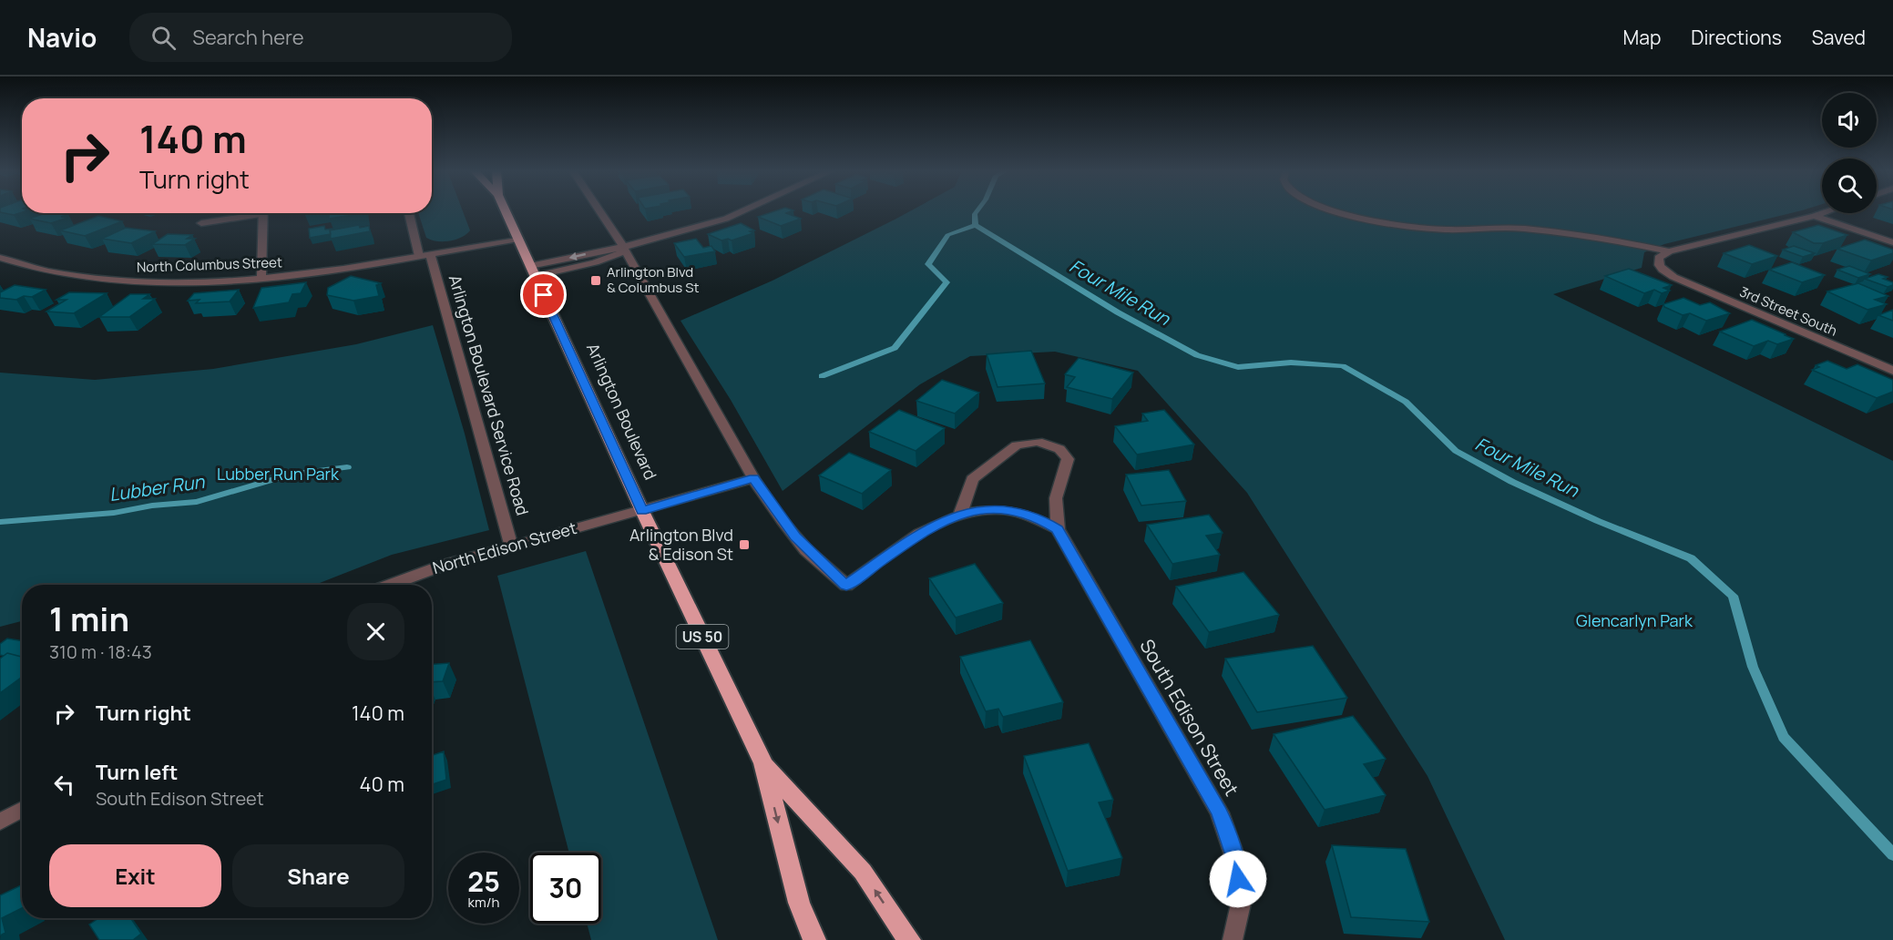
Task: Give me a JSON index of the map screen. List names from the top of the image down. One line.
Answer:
{"streets":{"highway":["Arlington Boulevard","US 50"],"street":["North Columbus Street","3rd Street South","Arlington Boulevard Service Road","North Edison Street","South Edison Street"]},"crossings":[["North Columbus Street","Arlington Boulevard Service Road"],["North Columbus Street","Arlington Boulevard"],["Arlington Boulevard Service Road","North Edison Street"],["Arlington Boulevard","North Edison Street"]],"water":["Four Mile Run","Lubber Run"],"parks":["Lubber Run Park","Glencarlyn Park"],"places":{"transit":["Arlington Blvd & Columbus St","Arlington Blvd & Edison St"]},"page":{"header":"Navio","search":"Search here","nav":["Map","Directions","Saved"],"turn":["140 m","Turn right"],"heading":["1 min","310 m · 18:43"],"list":[{"name":"Turn right","value":"140 m"},{"name":"Turn left","note":"South Edison Street","value":"40 m"}],"buttons":["Exit","Share"],"speed":"25 km/h","limit":"30"}}
